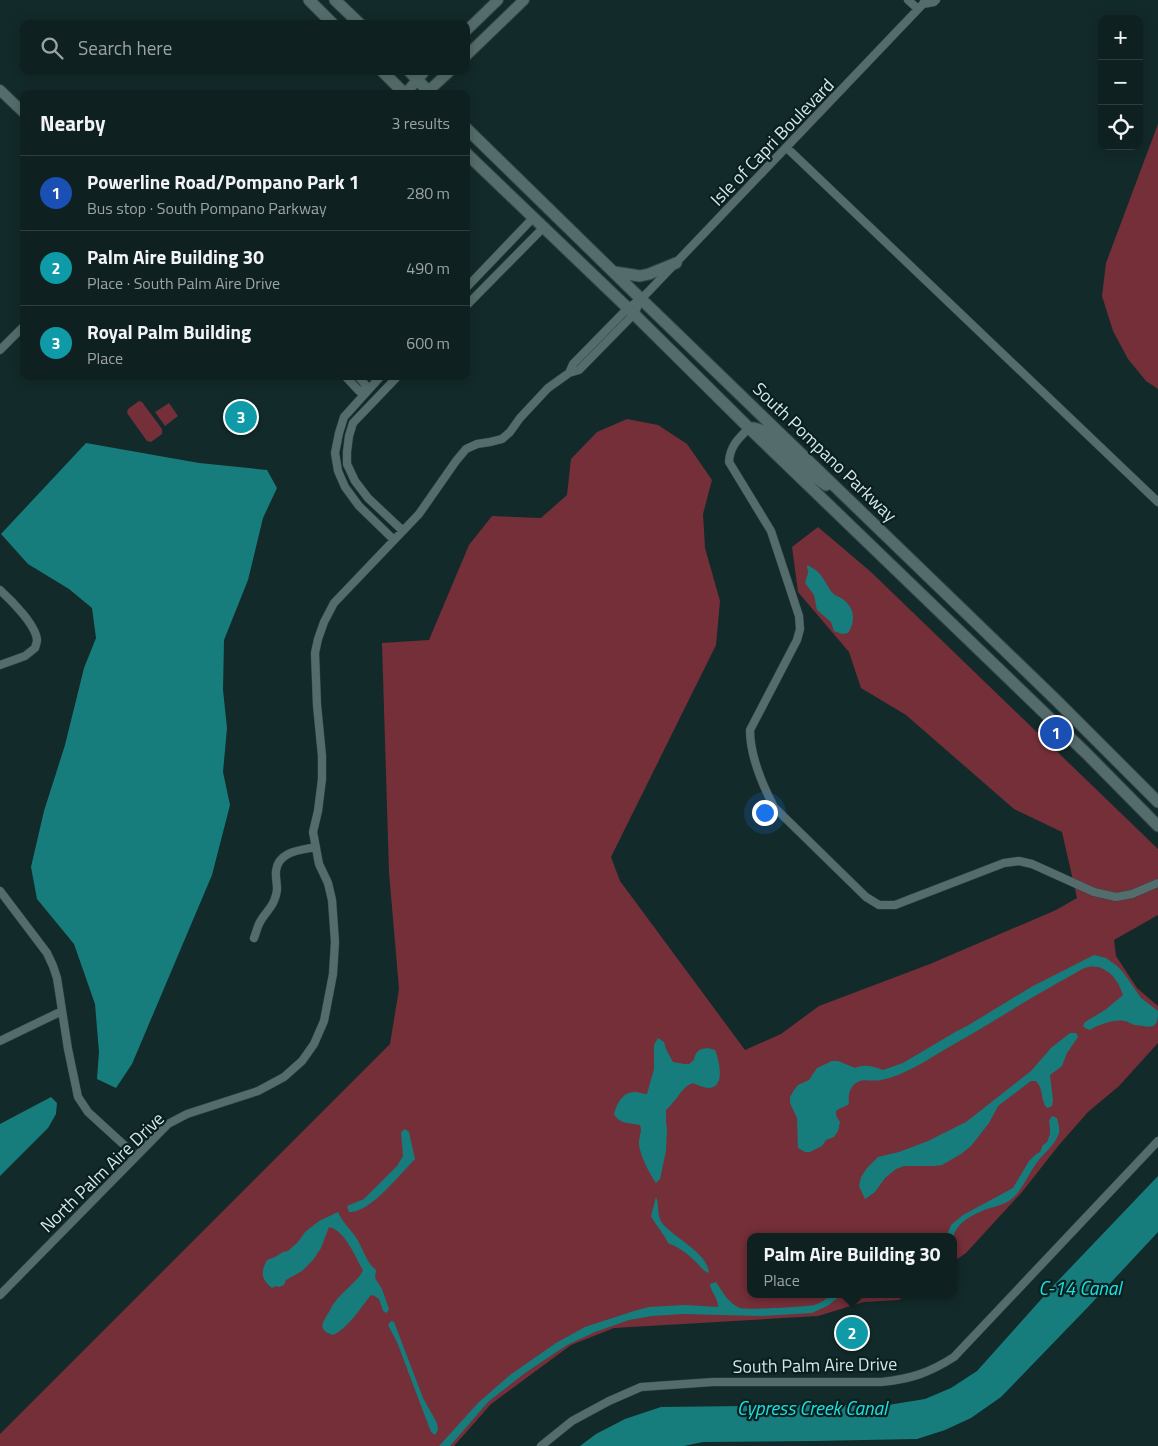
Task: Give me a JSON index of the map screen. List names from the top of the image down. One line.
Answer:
{"streets":{"main road":["South Pompano Parkway"],"street":["Isle of Capri Boulevard","North Palm Aire Drive","South Palm Aire Drive"]},"crossings":[["Isle of Capri Boulevard","South Pompano Parkway"],["Isle of Capri Boulevard","North Palm Aire Drive"],["South Pompano Parkway","North Palm Aire Drive"]],"water":["C-14 Canal","Cypress Creek Canal"],"page":{"map_buttons":["+","−"],"search":"Search here","heading":["Nearby","3 results"],"list":[{"mark":"1","name":"Powerline Road/Pompano Park 1","note":"Bus stop · South Pompano Parkway","value":"280 m"},{"mark":"2","name":"Palm Aire Building 30","note":"Place · South Palm Aire Drive","value":"490 m"},{"mark":"3","name":"Royal Palm Building","note":"Place","value":"600 m"}],"pins":["3","1","2"],"popup":["Palm Aire Building 30","Place"]}}
